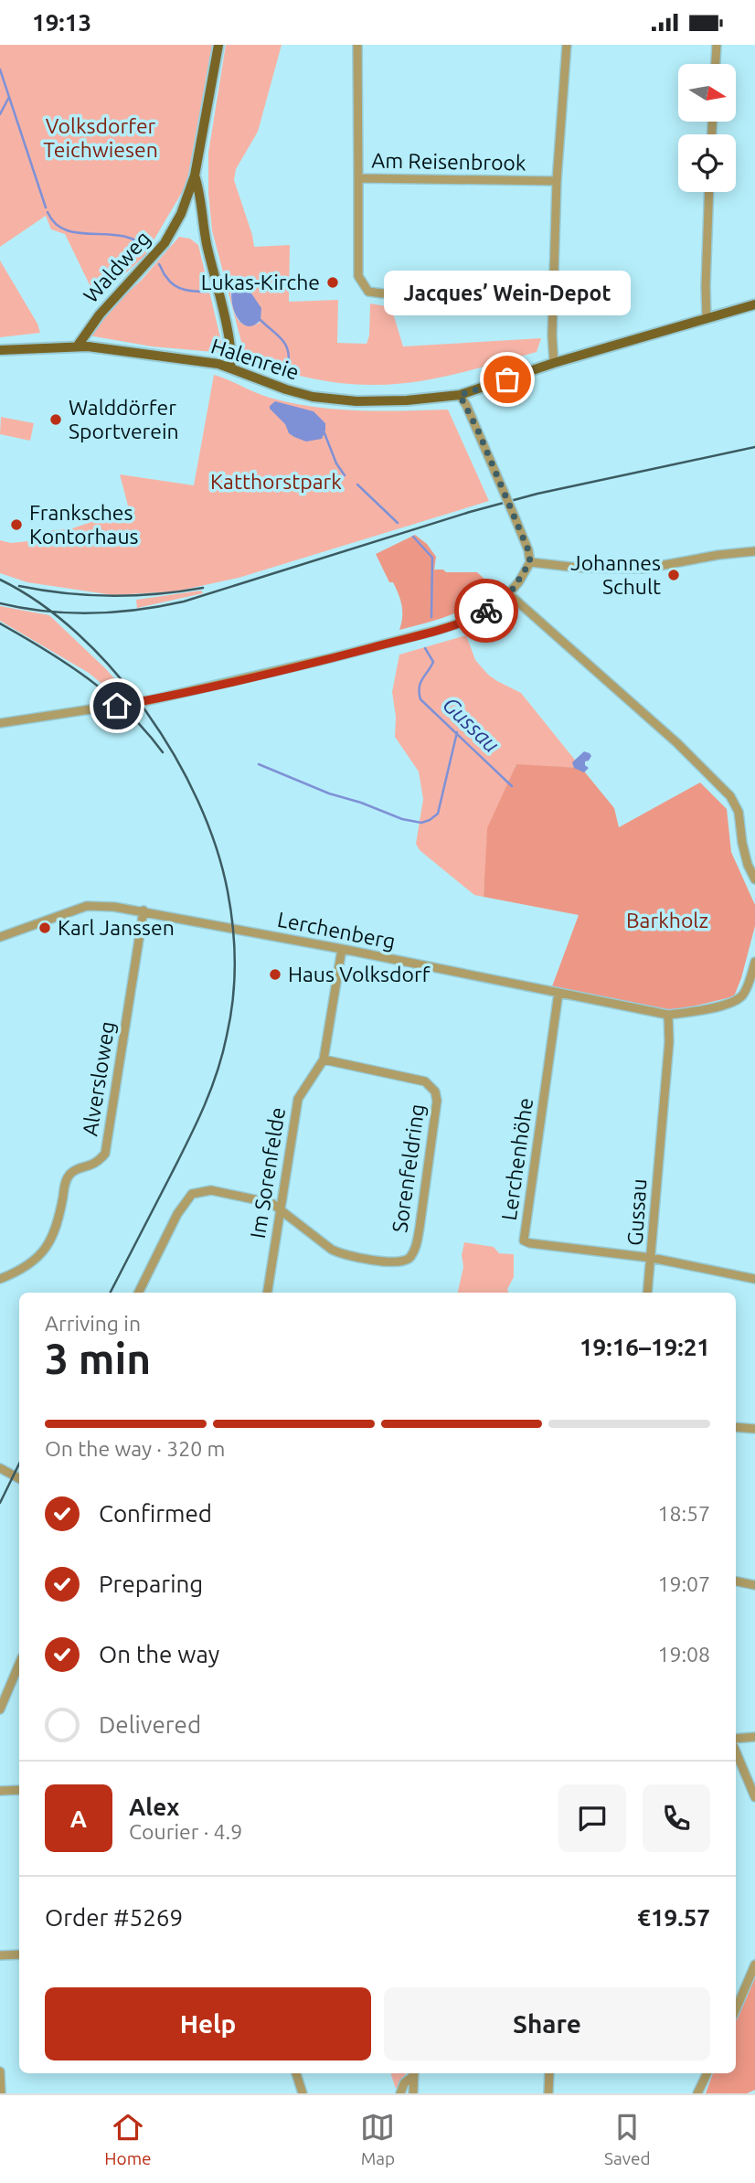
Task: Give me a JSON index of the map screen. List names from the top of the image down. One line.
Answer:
{"streets":{"main road":["Waldweg","Halenreie"],"street":["Am Reisenbrook","Lerchenberg","Alversloweg","Lerchenhöhe","Sorenfeldring","Im Sorenfelde","Gussau"]},"crossings":[["Waldweg","Halenreie"],["Lerchenberg","Alversloweg"],["Lerchenberg","Lerchenhöhe"],["Lerchenberg","Im Sorenfelde"],["Lerchenberg","Gussau"],["Lerchenhöhe","Gussau"],["Sorenfeldring","Im Sorenfelde"]],"water":["Gussau"],"parks":["Volksdorfer Teichwiesen","Katthorstpark","Barkholz"],"places":["Lukas-Kirche","Jacques’ Wein-Depot","Walddörfer Sportverein","Franksches Kontorhaus","Johannes Schult","Karl Janssen","Haus Volksdorf"],"north":"right","page":{"status":"19:13","bubble":"Jacques’ Wein-Depot","heading":["3 min","Arriving in","19:16–19:21"],"panel":["Alex","Courier · 4.9","Order #5269","€19.57"],"bar":"On the way · 320 m","list":[["Confirmed","18:57"],["Preparing","19:07"],["On the way","19:08"],"Delivered"],"round":"A","buttons":["Help","Share"],"tabs":["Home","Map","Saved"]}}
